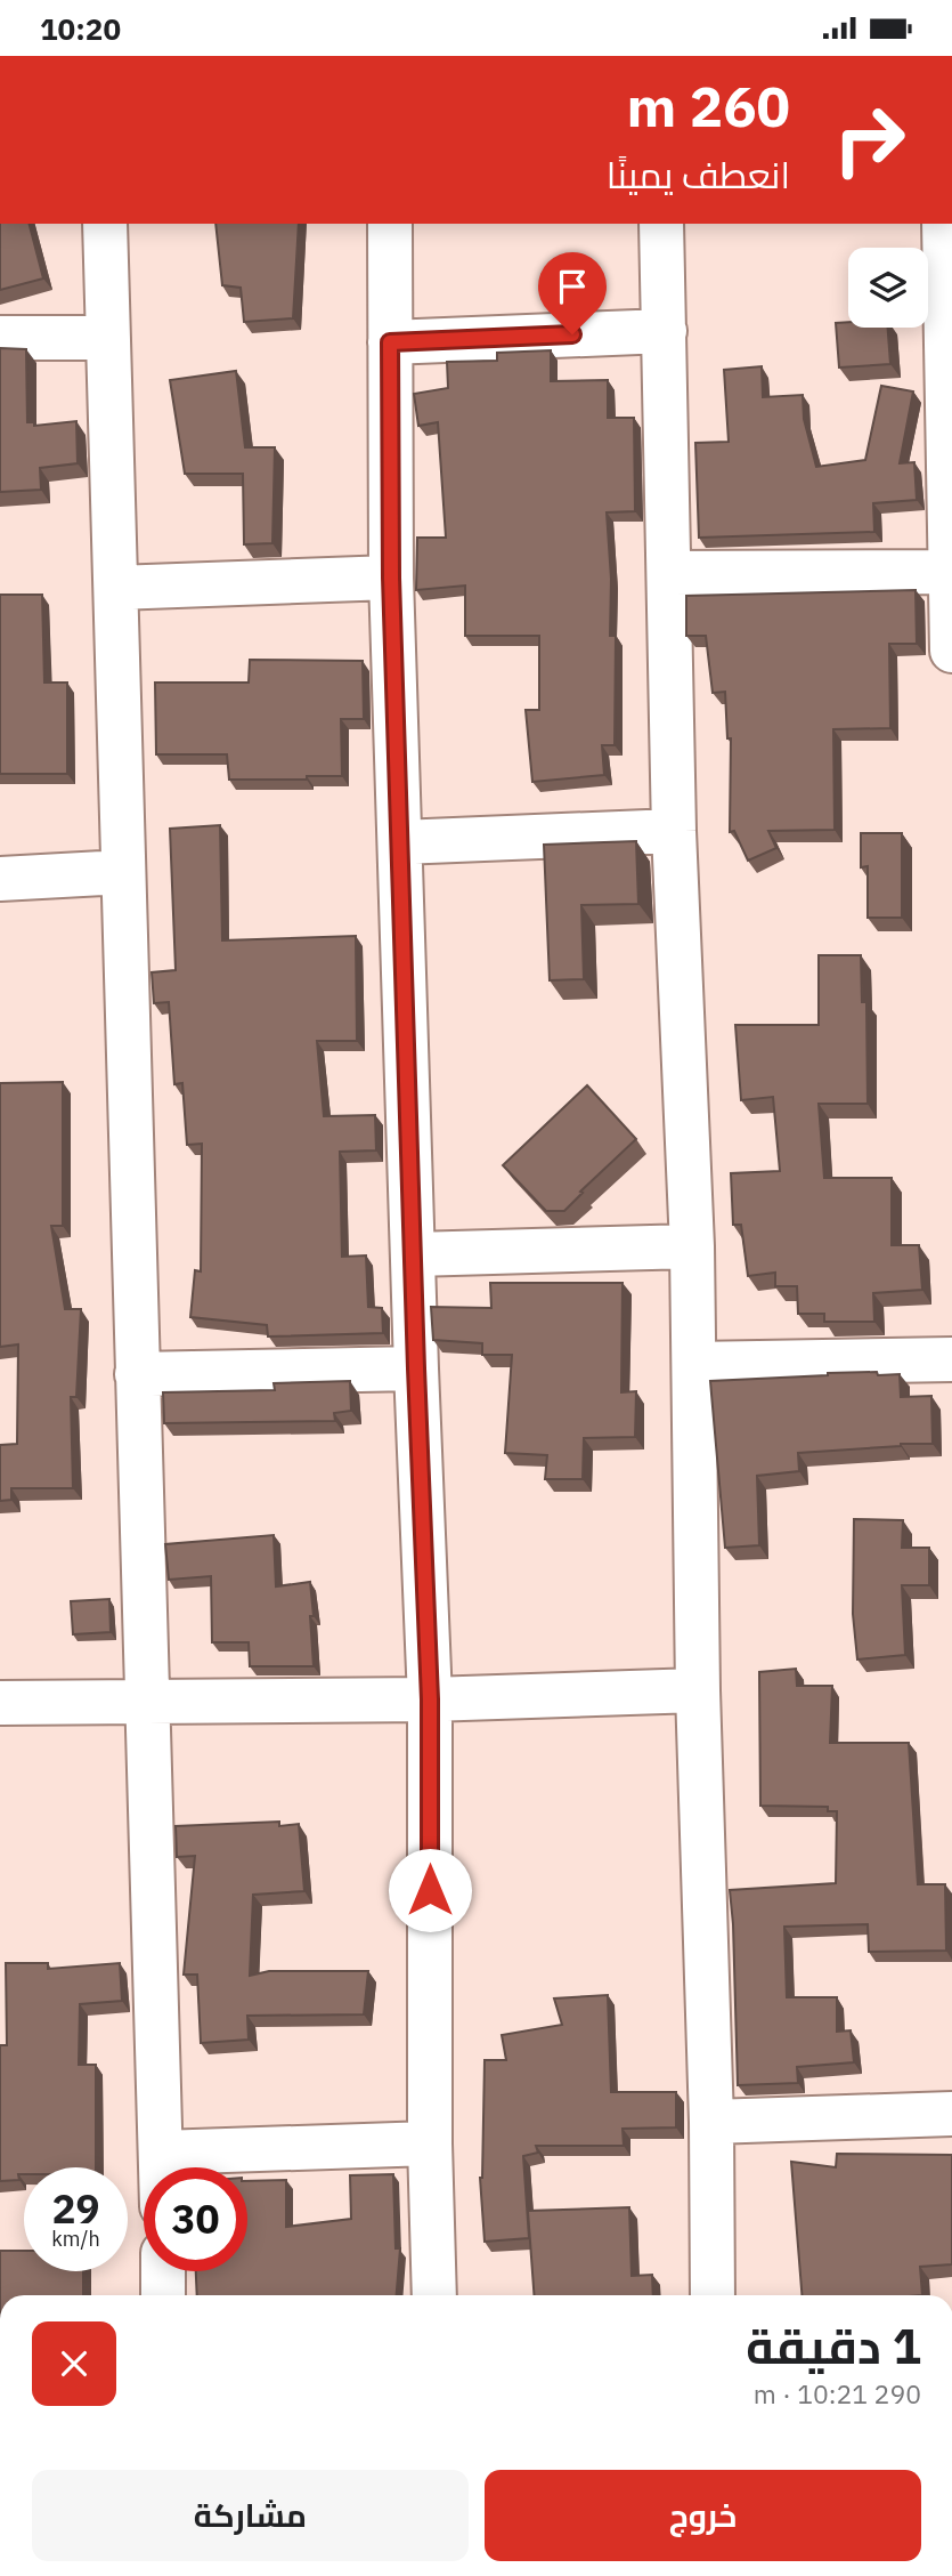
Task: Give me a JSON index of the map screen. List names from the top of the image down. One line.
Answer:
{"page":{"status":"10:20","turn":["260 m","انعطف يمينًا"],"speed":"29 km/h","limit":"30","heading":["1 دقيقة","290 m · 10:21"],"buttons":["خروج","مشاركة"]}}
